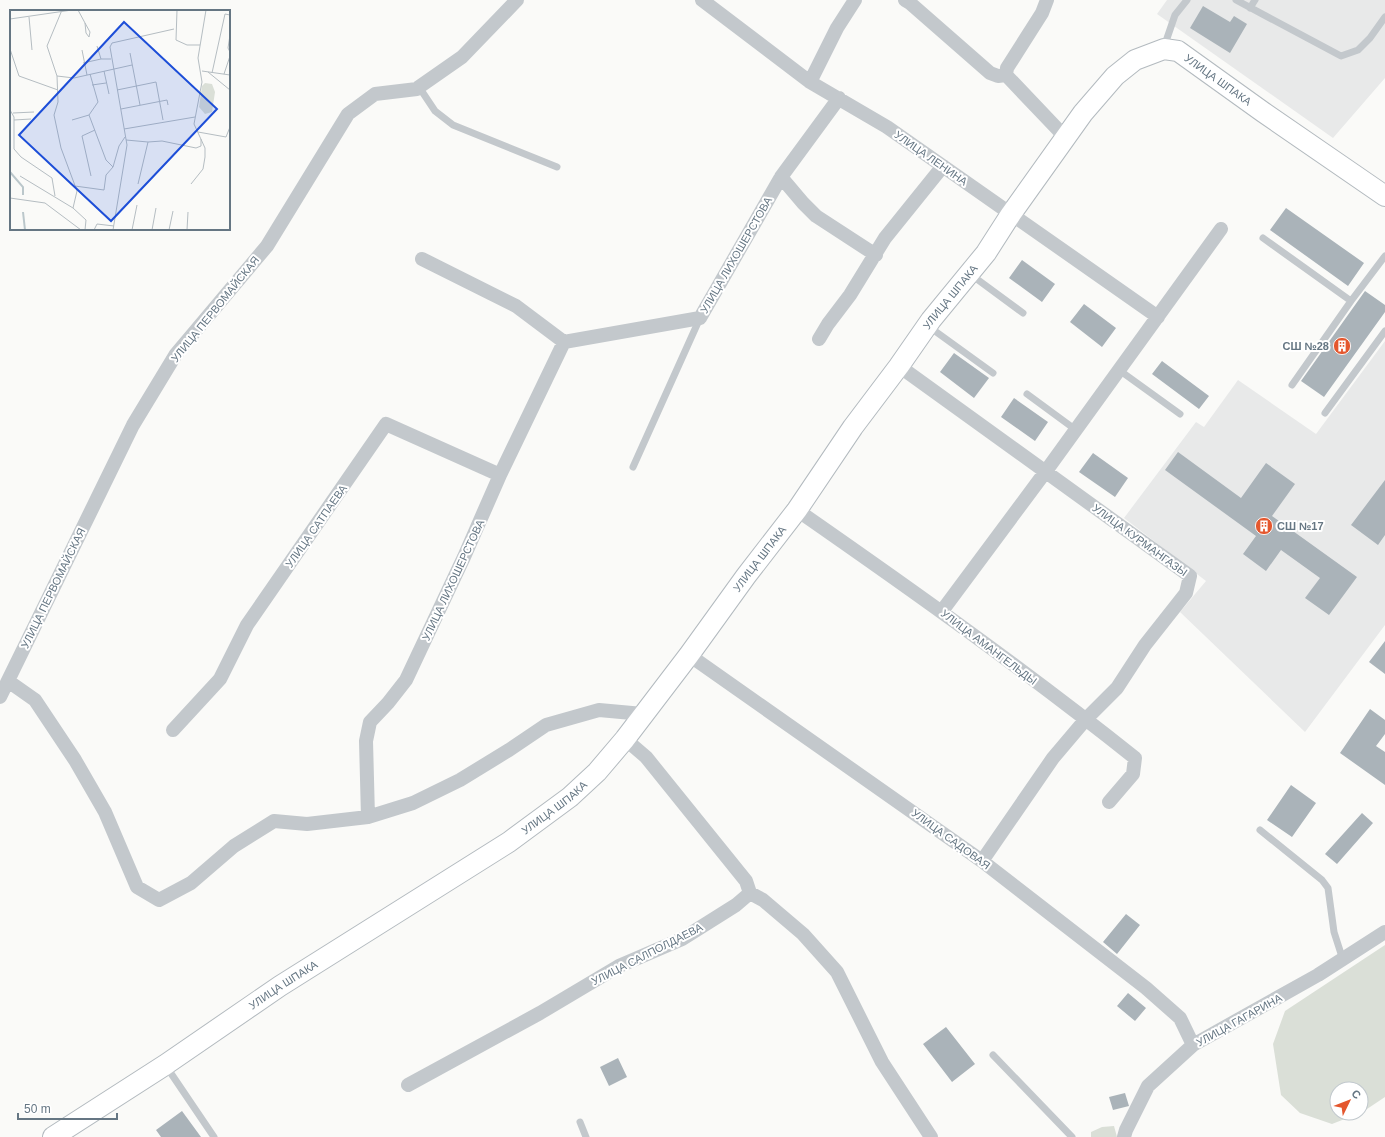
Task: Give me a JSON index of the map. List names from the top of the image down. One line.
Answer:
{"streets":{"street":["УЛИЦА ШПАКА","УЛИЦА ЛЕНИНА","УЛИЦА ЛИХОШЕРСТОВА","УЛИЦА ПЕРВОМАЙСКАЯ","УЛИЦА САТПАЕВА","УЛИЦА КУРМАНГАЗЫ","УЛИЦА АМАНГЕЛЬДЫ","УЛИЦА САДОВАЯ","УЛИЦА САЛПОЛДАЕВА","УЛИЦА ГАГАРИНА"]},"crossings":[["УЛИЦА ШПАКА","УЛИЦА ЛЕНИНА"],["УЛИЦА ШПАКА","УЛИЦА КУРМАНГАЗЫ"],["УЛИЦА ШПАКА","УЛИЦА АМАНГЕЛЬДЫ"],["УЛИЦА ШПАКА","УЛИЦА САДОВАЯ"],["УЛИЦА ЛЕНИНА","УЛИЦА ЛИХОШЕРСТОВА"],["УЛИЦА ЛИХОШЕРСТОВА","УЛИЦА САТПАЕВА"],["УЛИЦА КУРМАНГАЗЫ","УЛИЦА АМАНГЕЛЬДЫ"],["УЛИЦА КУРМАНГАЗЫ","УЛИЦА САДОВАЯ"],["УЛИЦА САДОВАЯ","УЛИЦА ГАГАРИНА"]],"places":{"building":["СШ №28","СШ №17"]},"scale_bar":"50 m","north":"top right"}
